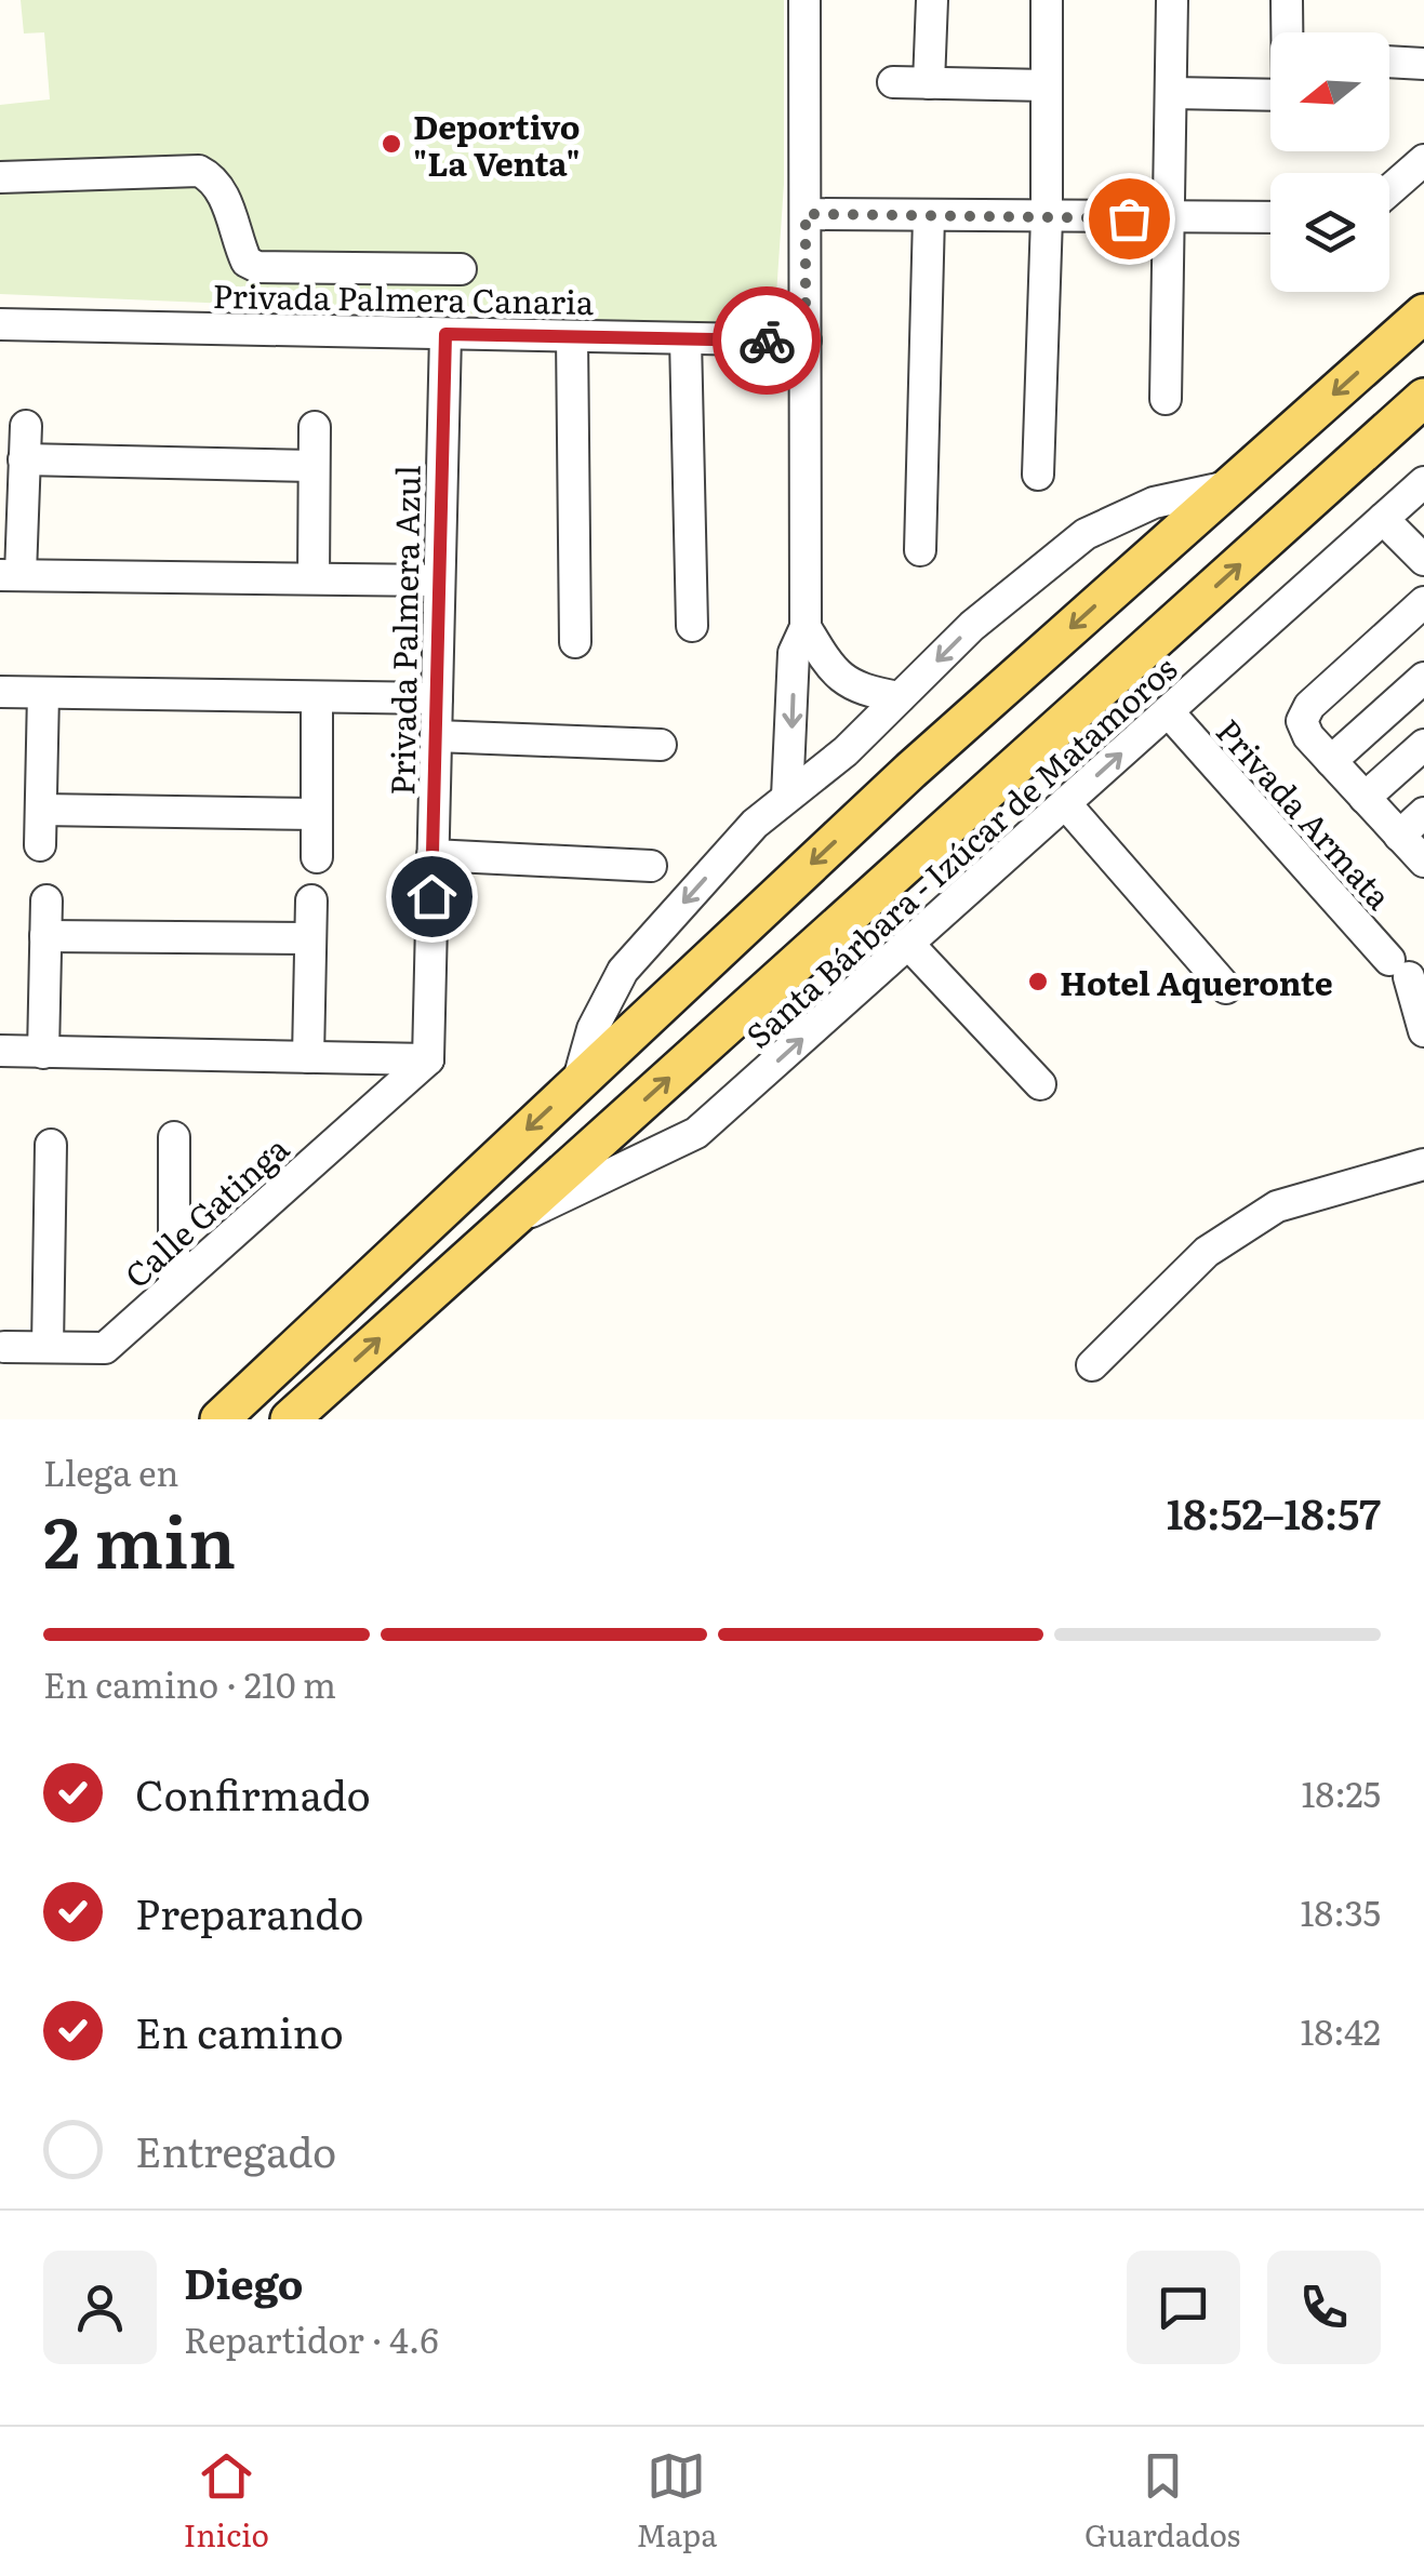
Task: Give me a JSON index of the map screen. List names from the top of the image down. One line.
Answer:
{"streets":{"street":["Privada Palmera Canaria","Privada Palmera Azul","Privada Armata","Santa Bárbara - Izúcar de Matamoros","Calle Gatinga"]},"crossings":[["Privada Palmera Canaria","Privada Palmera Azul"],["Privada Palmera Azul","Calle Gatinga"],["Privada Armata","Santa Bárbara - Izúcar de Matamoros"]],"places":["Deportivo \"La Venta\"","Hotel Aqueronte"],"north":"left","page":{"heading":["2 min","Llega en","18:52–18:57"],"panel":["Diego","Repartidor · 4.6"],"bar":"En camino · 210 m","list":[["Confirmado","18:25"],["Preparando","18:35"],["En camino","18:42"],"Entregado"],"tabs":["Inicio","Mapa","Guardados"]}}
